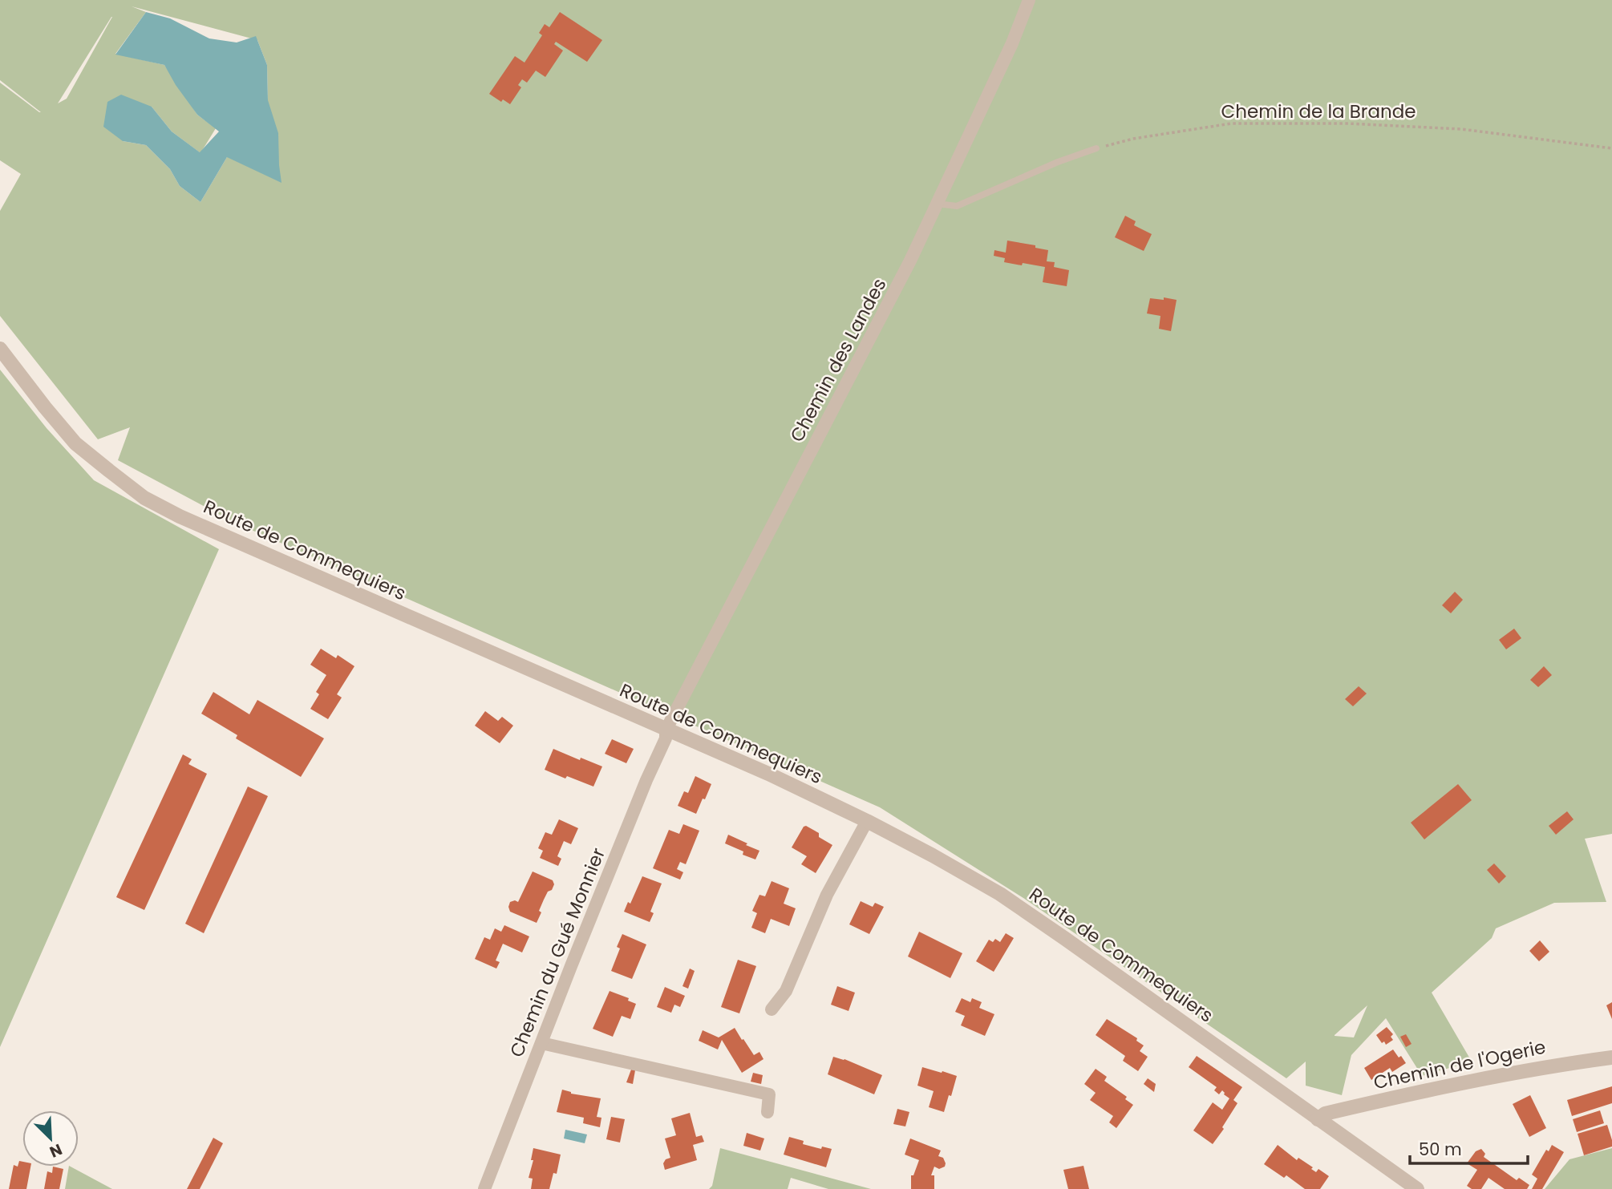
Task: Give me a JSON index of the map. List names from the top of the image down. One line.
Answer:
{"streets":{"street":["Chemin des Landes","Route de Commequiers","Chemin du Gué Monnier","Chemin de l'Ogerie"],"path":["Chemin de la Brande"]},"crossings":[["Chemin des Landes","Route de Commequiers"],["Chemin des Landes","Chemin du Gué Monnier"],["Route de Commequiers","Chemin du Gué Monnier"],["Route de Commequiers","Chemin de l'Ogerie"]],"scale_bar":"50 m","north":"bottom right"}
